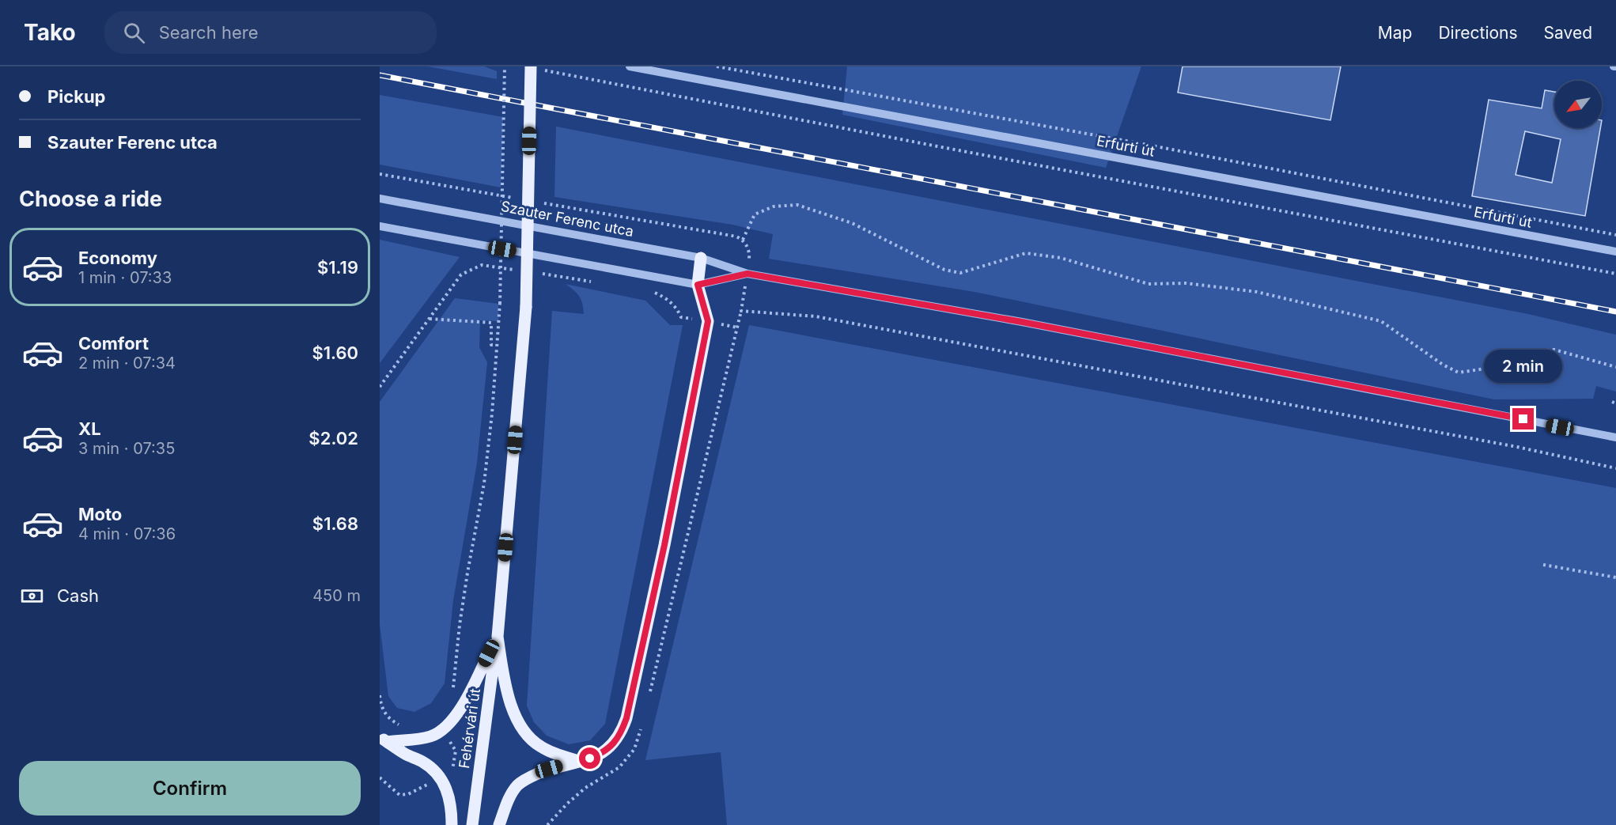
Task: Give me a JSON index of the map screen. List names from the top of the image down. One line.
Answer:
{"streets":{"main road":["Fehérvári út"],"street":["Erfurti út","Szauter Ferenc utca"]},"north":"bottom left","page":{"header":"Tako","search":"Search here","nav":["Map","Directions","Saved"],"banner":["Pickup","Szauter Ferenc utca"],"heading":"Choose a ride","list":[{"name":"Economy","note":"1 min · 07:33","value":"$1.19"},{"name":"Comfort","note":"2 min · 07:34","value":"$1.60"},{"name":"XL","note":"3 min · 07:35","value":"$2.02"},{"name":"Moto","note":"4 min · 07:36","value":"$1.68"}],"bubble":"2 min","pay":["Cash","450 m"],"buttons":"Confirm"}}
